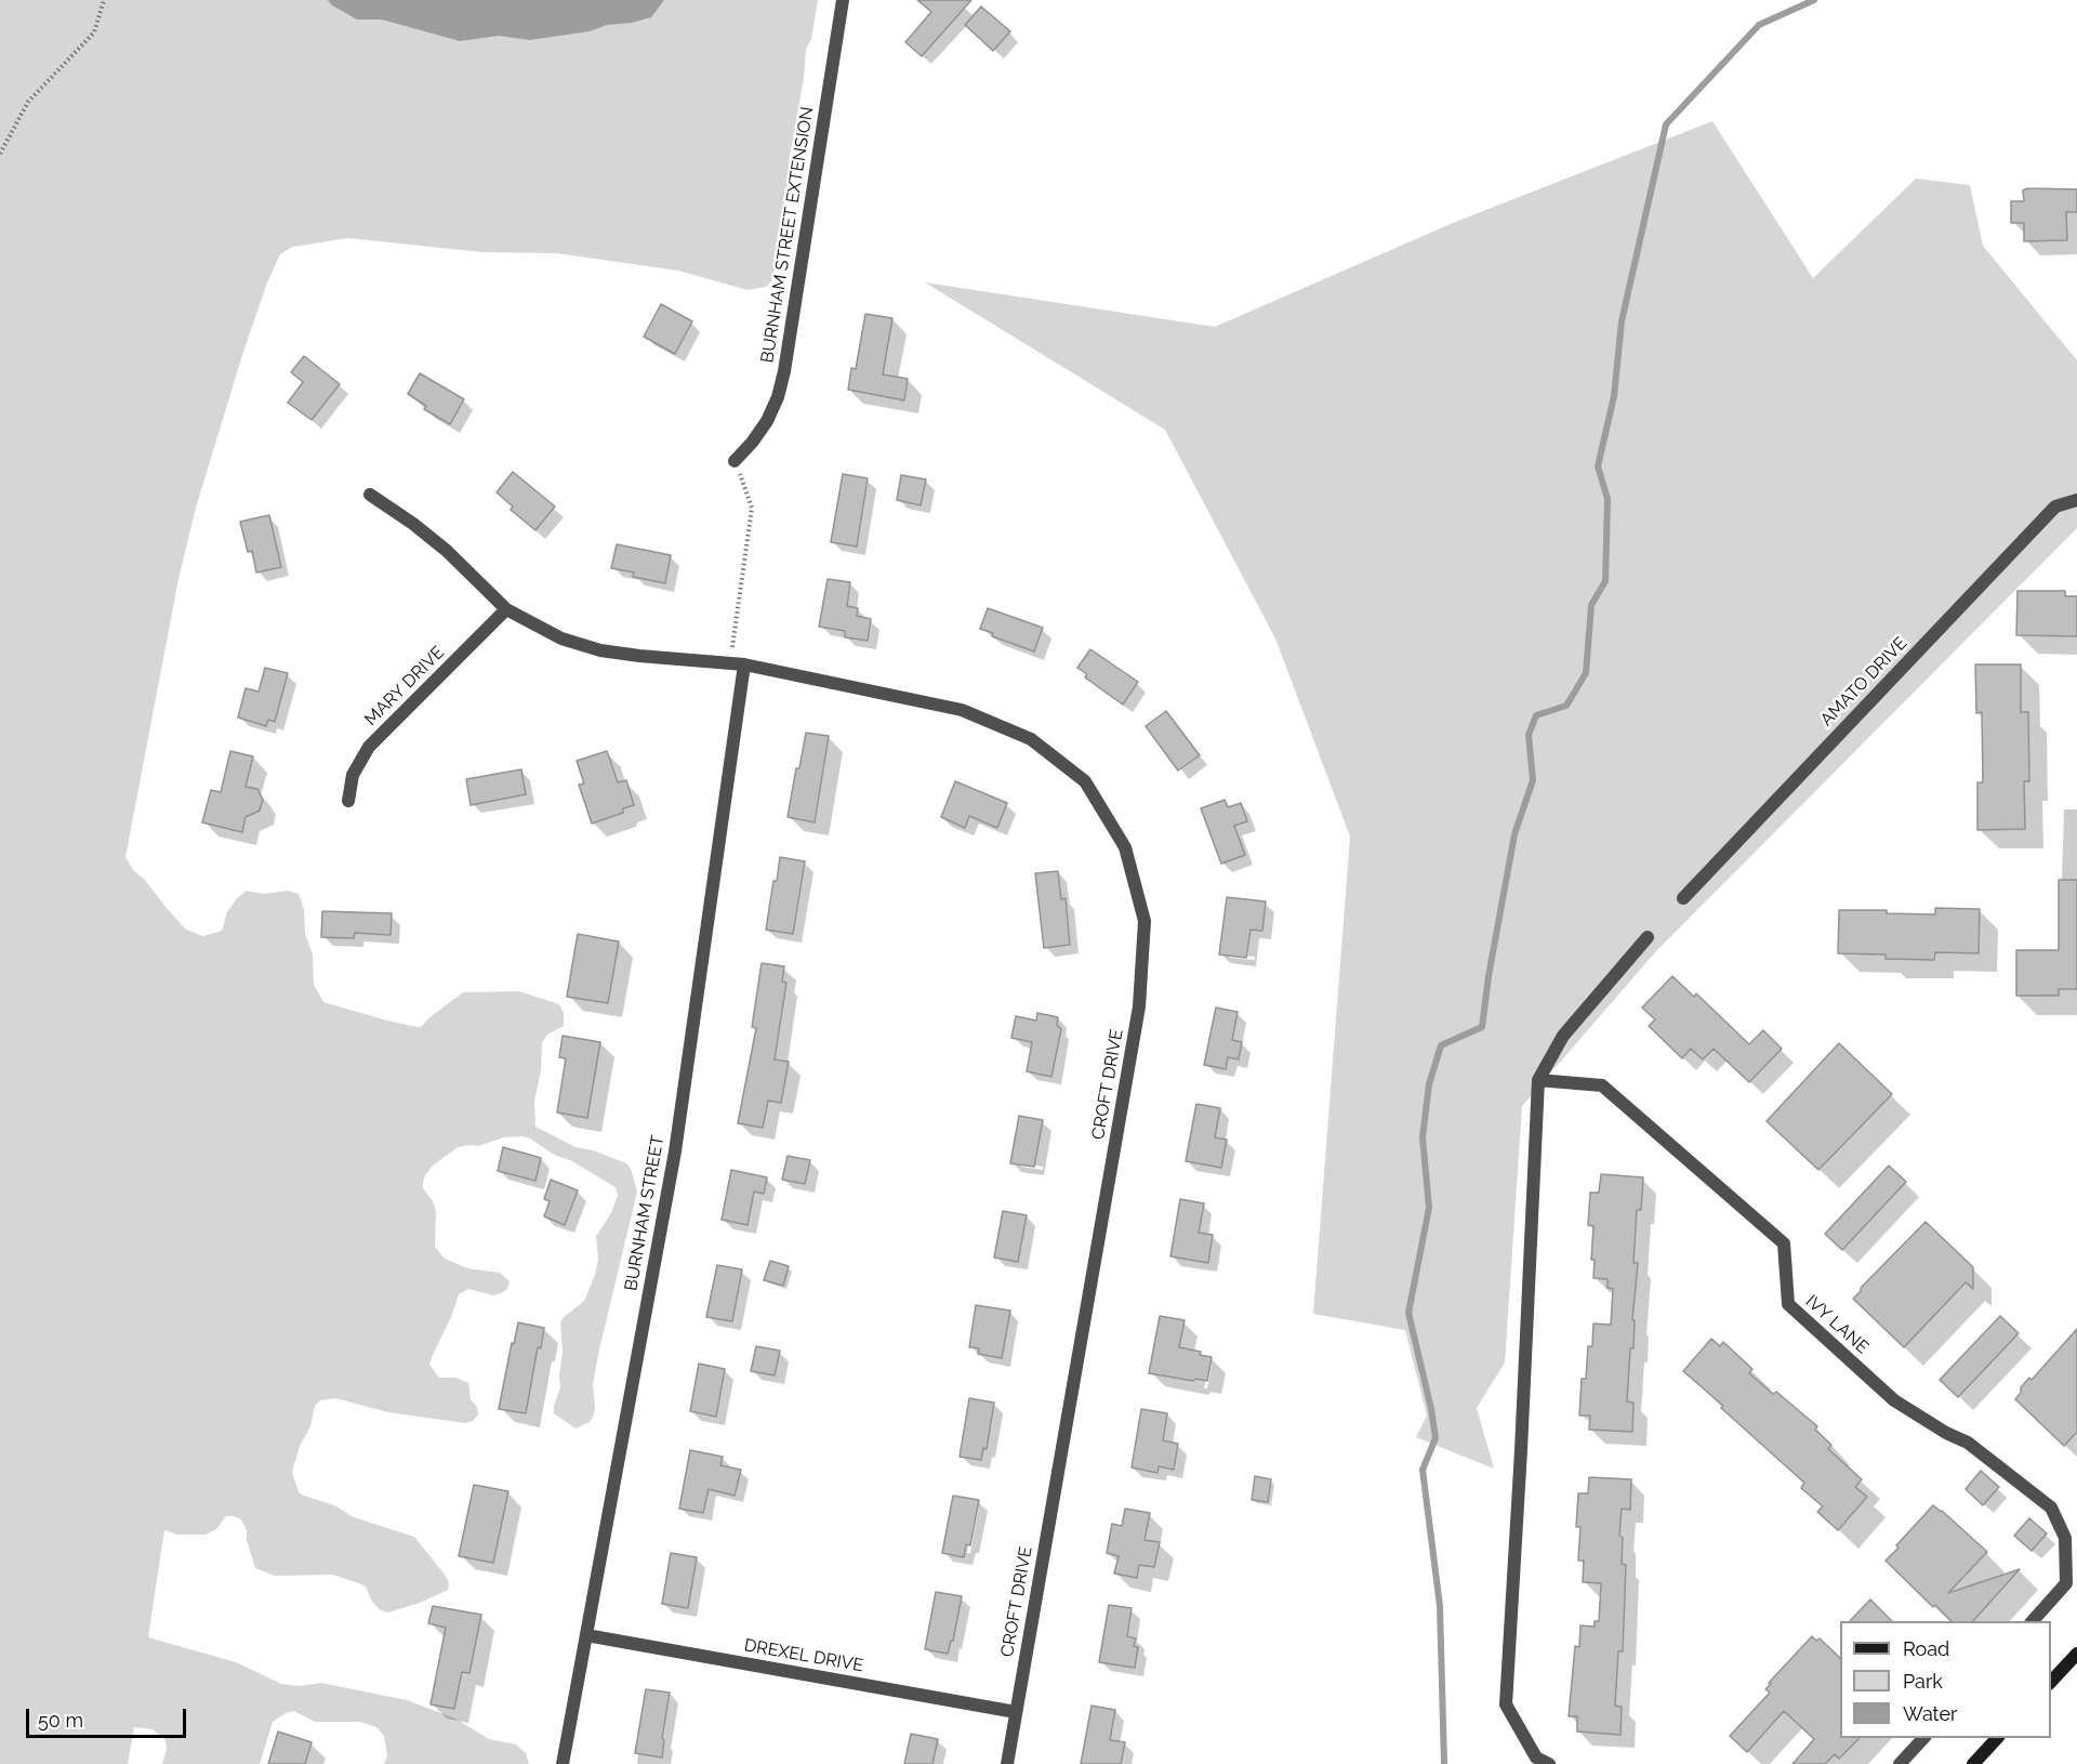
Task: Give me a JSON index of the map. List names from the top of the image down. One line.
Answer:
{"streets":{"street":["BURNHAM STREET EXTENSION","AMATO DRIVE","MARY DRIVE","CROFT DRIVE","BURNHAM STREET","IVY LANE","DREXEL DRIVE"]},"crossings":[["MARY DRIVE","CROFT DRIVE"],["CROFT DRIVE","BURNHAM STREET"],["CROFT DRIVE","DREXEL DRIVE"],["BURNHAM STREET","DREXEL DRIVE"]],"legend":["Road","Park","Water"],"scale_bar":"50 m"}
